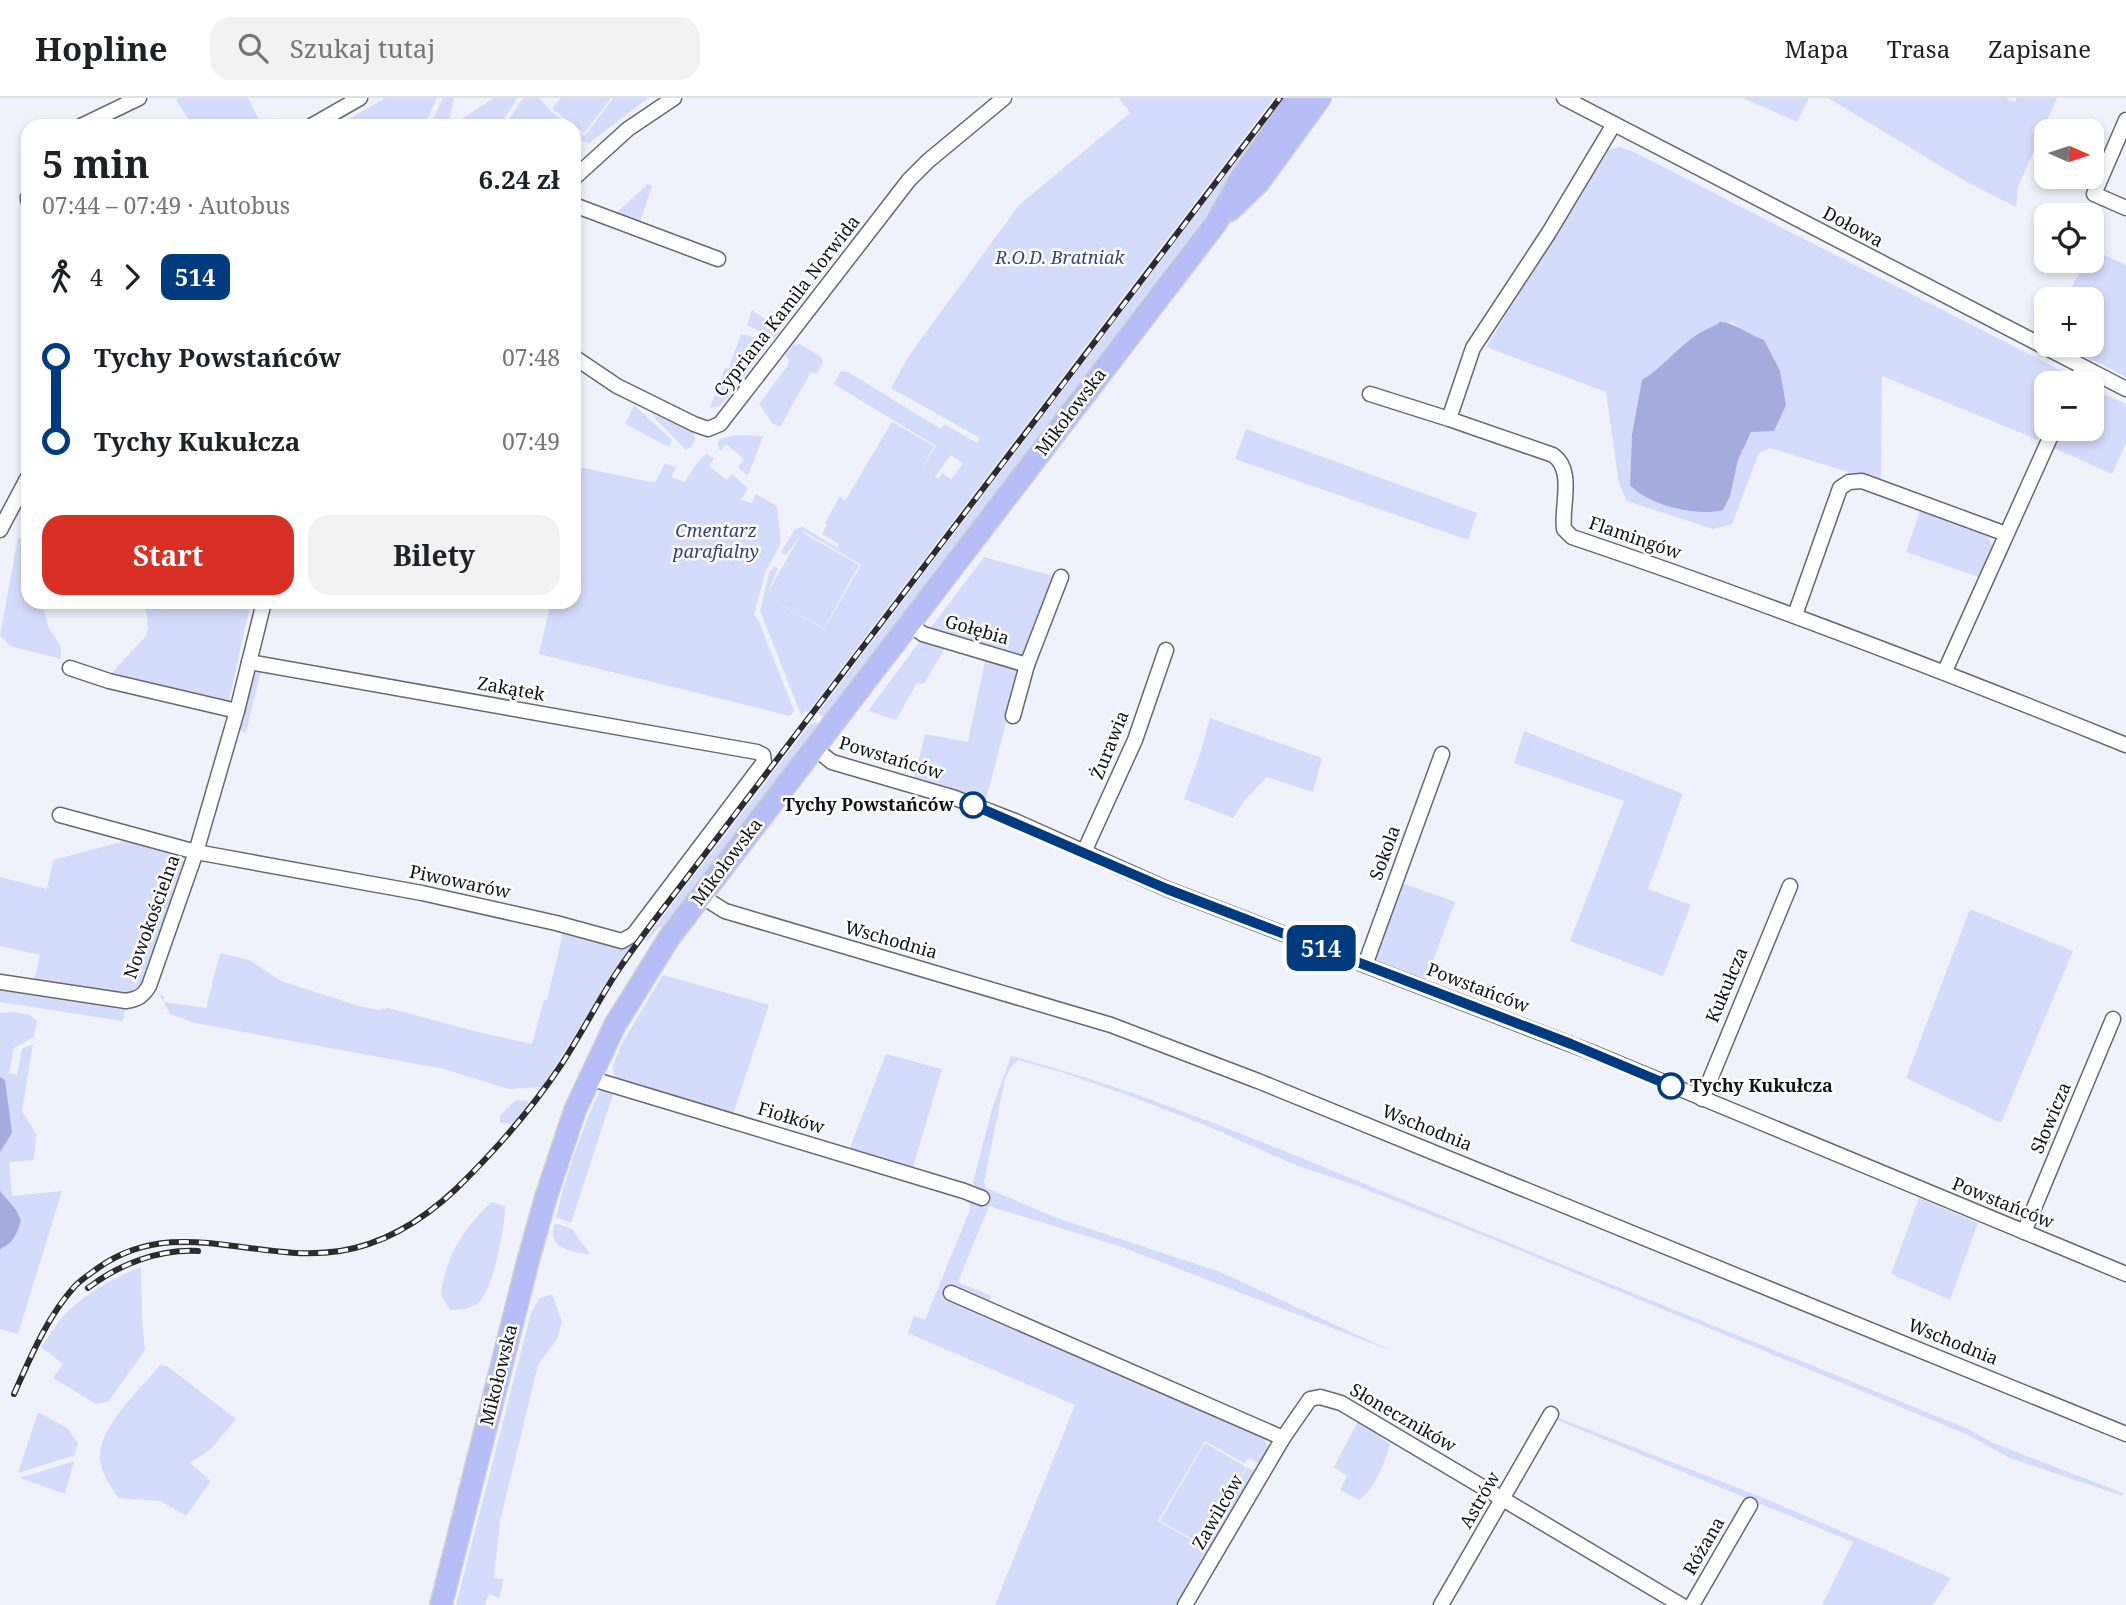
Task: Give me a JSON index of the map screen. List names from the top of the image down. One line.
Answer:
{"streets":{"main road":["Mikołowska"],"street":["Dołowa","Cypriana Kamila Norwida","Flamingów","Gołębia","Zakątek","Żurawia","Powstańców","Sokola","Piwowarów","Nowokościelna","Wschodnia","Kukułcza","Fiołków","Słowicza","Słoneczników","Astrów","Zawilców","Różana"]},"crossings":[["Mikołowska","Gołębia"],["Mikołowska","Powstańców"],["Mikołowska","Wschodnia"],["Mikołowska","Fiołków"],["Zakątek","Piwowarów"],["Zakątek","Nowokościelna"],["Żurawia","Powstańców"],["Powstańców","Sokola"],["Powstańców","Kukułcza"],["Powstańców","Słowicza"],["Piwowarów","Nowokościelna"],["Słoneczników","Astrów"],["Słoneczników","Zawilców"]],"parks":["R.O.D. Bratniak","Cmentarz parafialny"],"places":["Tychy Powstańców","Tychy Kukułcza"],"lines":["bus line 514"],"north":"right","page":{"header":"Hopline","search":"Szukaj tutaj","nav":["Mapa","Trasa","Zapisane"],"on_map":"514","map_buttons":["+","−"],"heading":["5 min","07:44 – 07:49 · Autobus","6.24 zł"],"legs":["4","514"],"list":[{"name":"Tychy Powstańców","value":"07:48"},{"name":"Tychy Kukułcza","value":"07:49"}],"buttons":["Start","Bilety"]}}
